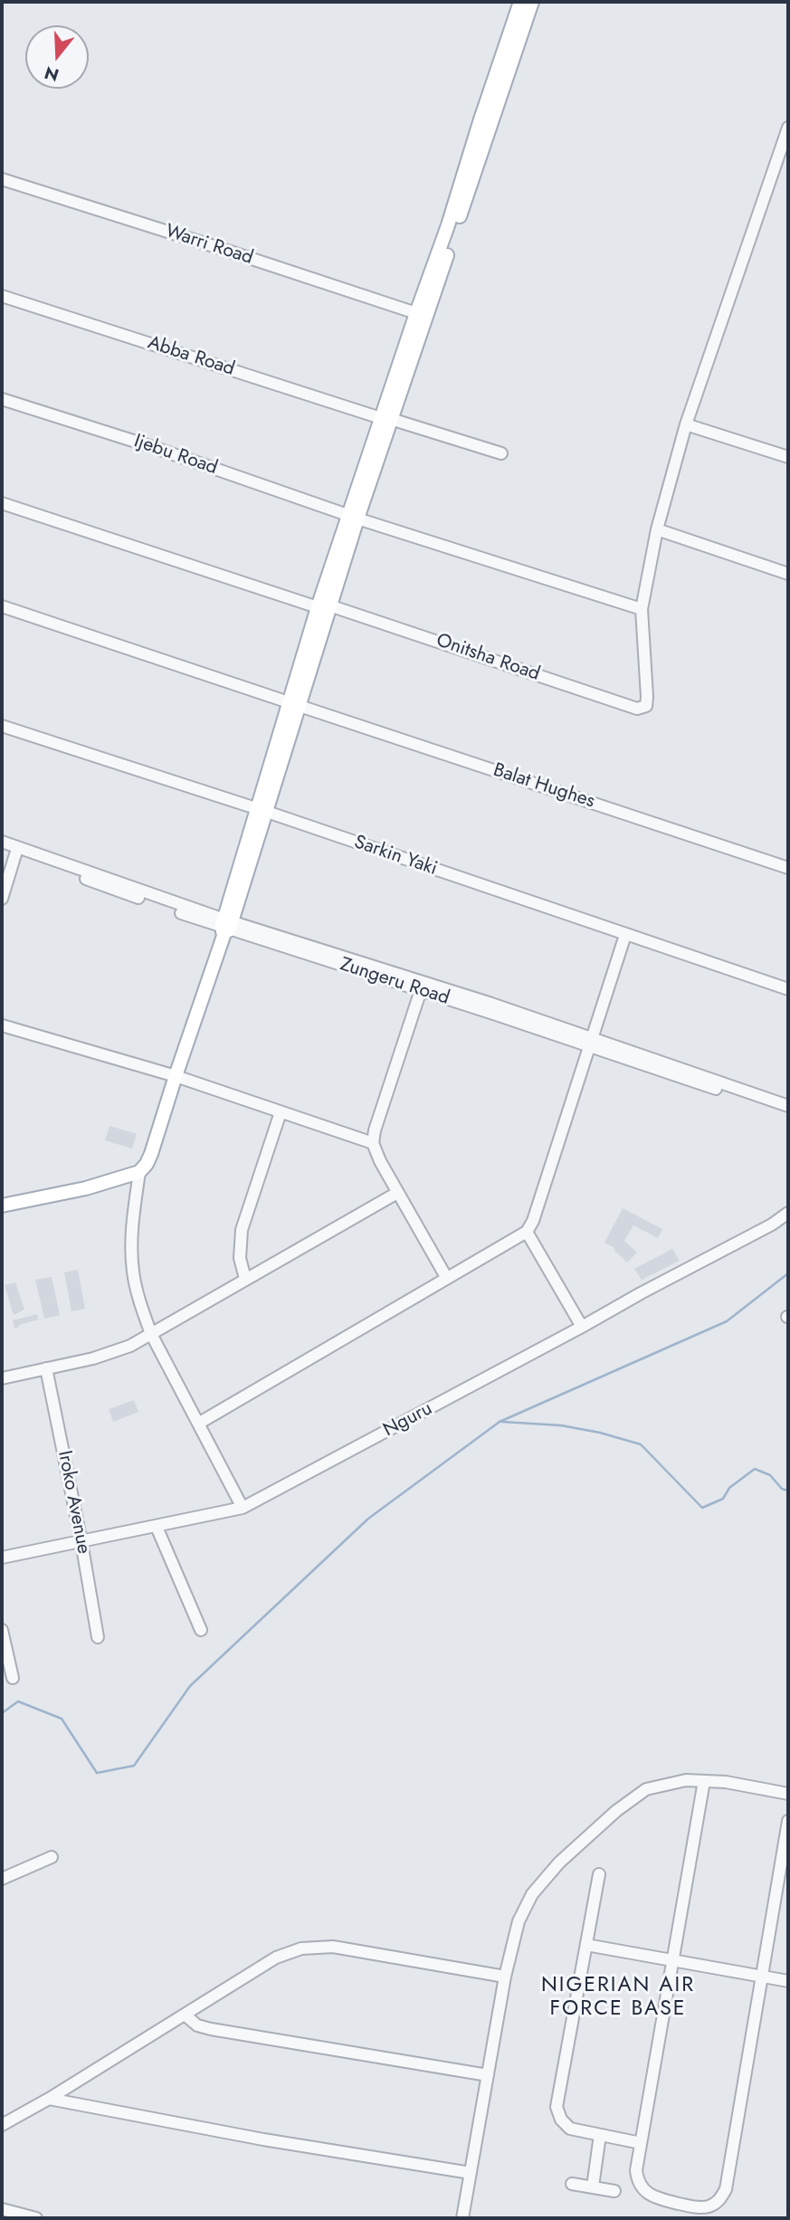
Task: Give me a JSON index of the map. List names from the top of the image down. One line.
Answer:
{"streets":{"street":["Warri Road","Abba Road","Ijebu Road","Onitsha Road","Balat Hughes","Sarkin Yaki","Zungeru Road","Nguru","Iroko Avenue"]},"crossings":[["Ijebu Road","Onitsha Road"],["Nguru","Iroko Avenue"]],"districts":["NIGERIAN AIR FORCE BASE"],"north":"bottom"}
